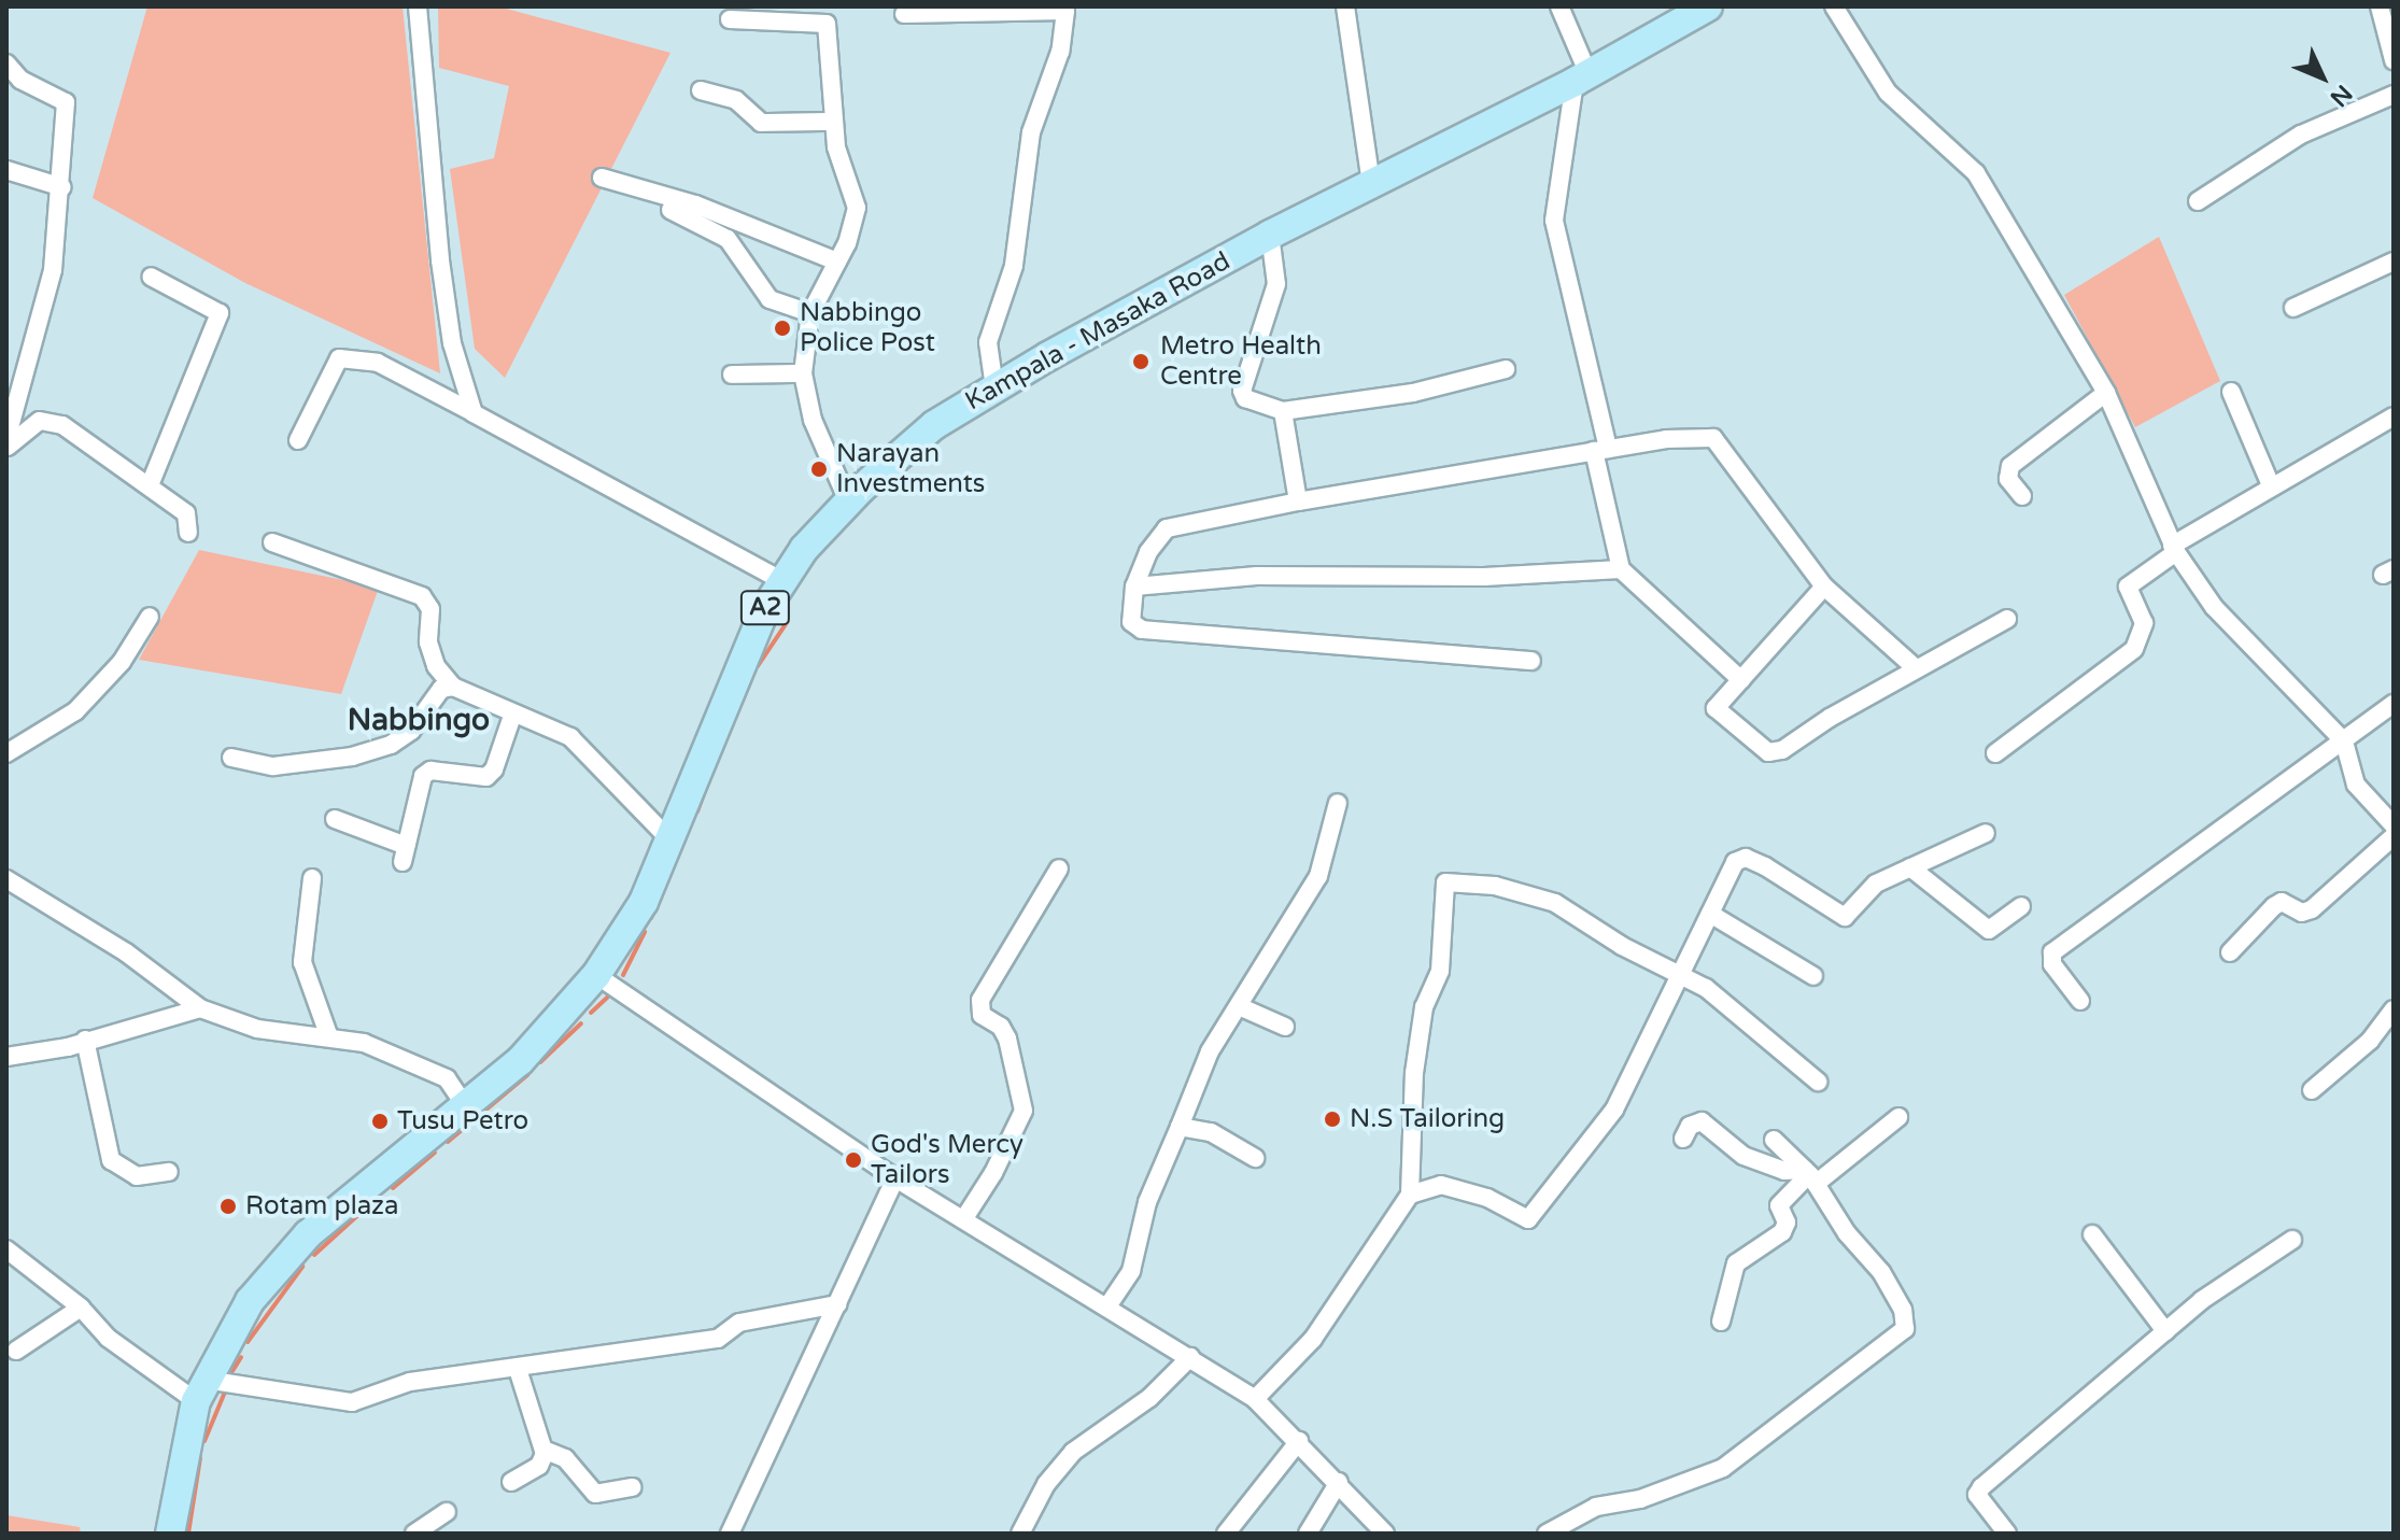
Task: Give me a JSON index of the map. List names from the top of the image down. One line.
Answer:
{"streets":{"main road":["Kampala - Masaka Road","A2"]},"districts":["Nabbingo"],"places":["Nabbingo Police Post","Metro Health Centre","Narayan Investments","N.S Tailoring","Tusu Petro","God's Mercy Tailors","Rotam plaza"],"north":"bottom right"}
